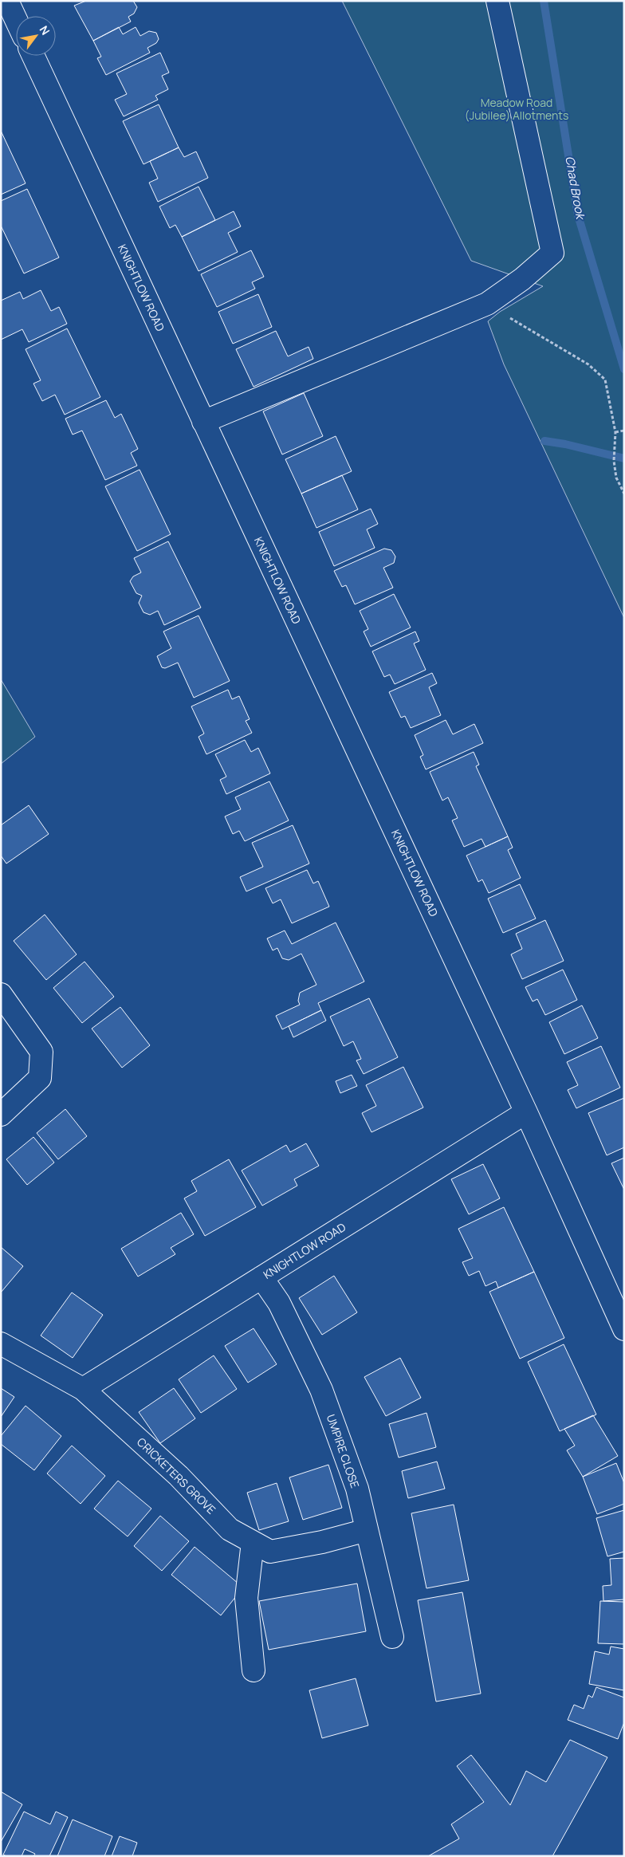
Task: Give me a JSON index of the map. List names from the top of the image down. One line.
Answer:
{"streets":{"street":["KNIGHTLOW ROAD","UMPIRE CLOSE","CRICKETERS GROVE"]},"crossings":[["KNIGHTLOW ROAD","UMPIRE CLOSE"],["KNIGHTLOW ROAD","CRICKETERS GROVE"],["UMPIRE CLOSE","CRICKETERS GROVE"]],"water":["Chad Brook"],"parks":["Meadow Road (Jubilee) Allotments"],"north":"top right"}
